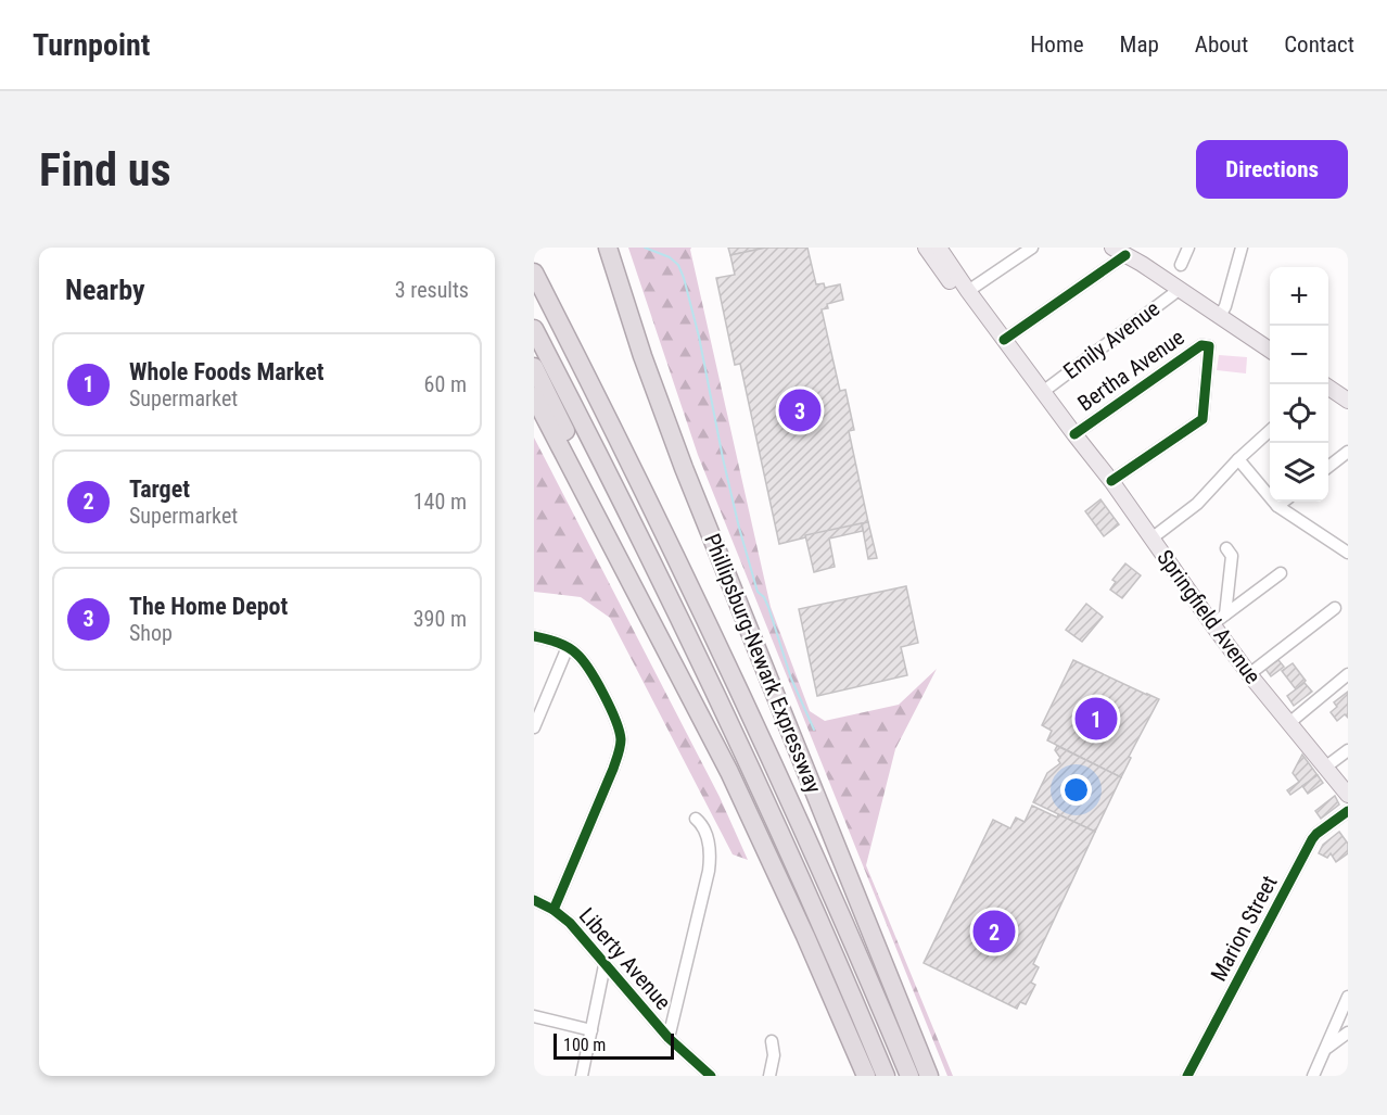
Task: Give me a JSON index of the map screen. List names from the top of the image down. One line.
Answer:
{"streets":{"highway":["Phillipsburg-Newark Expressway"],"main road":["Springfield Avenue"],"street":["Emily Avenue","Bertha Avenue","Marion Street","Liberty Avenue"]},"crossings":[["Emily Avenue","Springfield Avenue"],["Bertha Avenue","Springfield Avenue"]],"scale_bar":"100 m","page":{"header":"Turnpoint","nav":["Home","Map","About","Contact"],"buttons":"Directions","title":"Find us","heading":["Nearby","3 results"],"map_buttons":["+","−"],"list":[{"mark":"1","name":"Whole Foods Market","note":"Supermarket","value":"60 m"},{"mark":"2","name":"Target","note":"Supermarket","value":"140 m"},{"mark":"3","name":"The Home Depot","note":"Shop","value":"390 m"}],"pins":["3","1","2"],"scale":"100 m"}}
